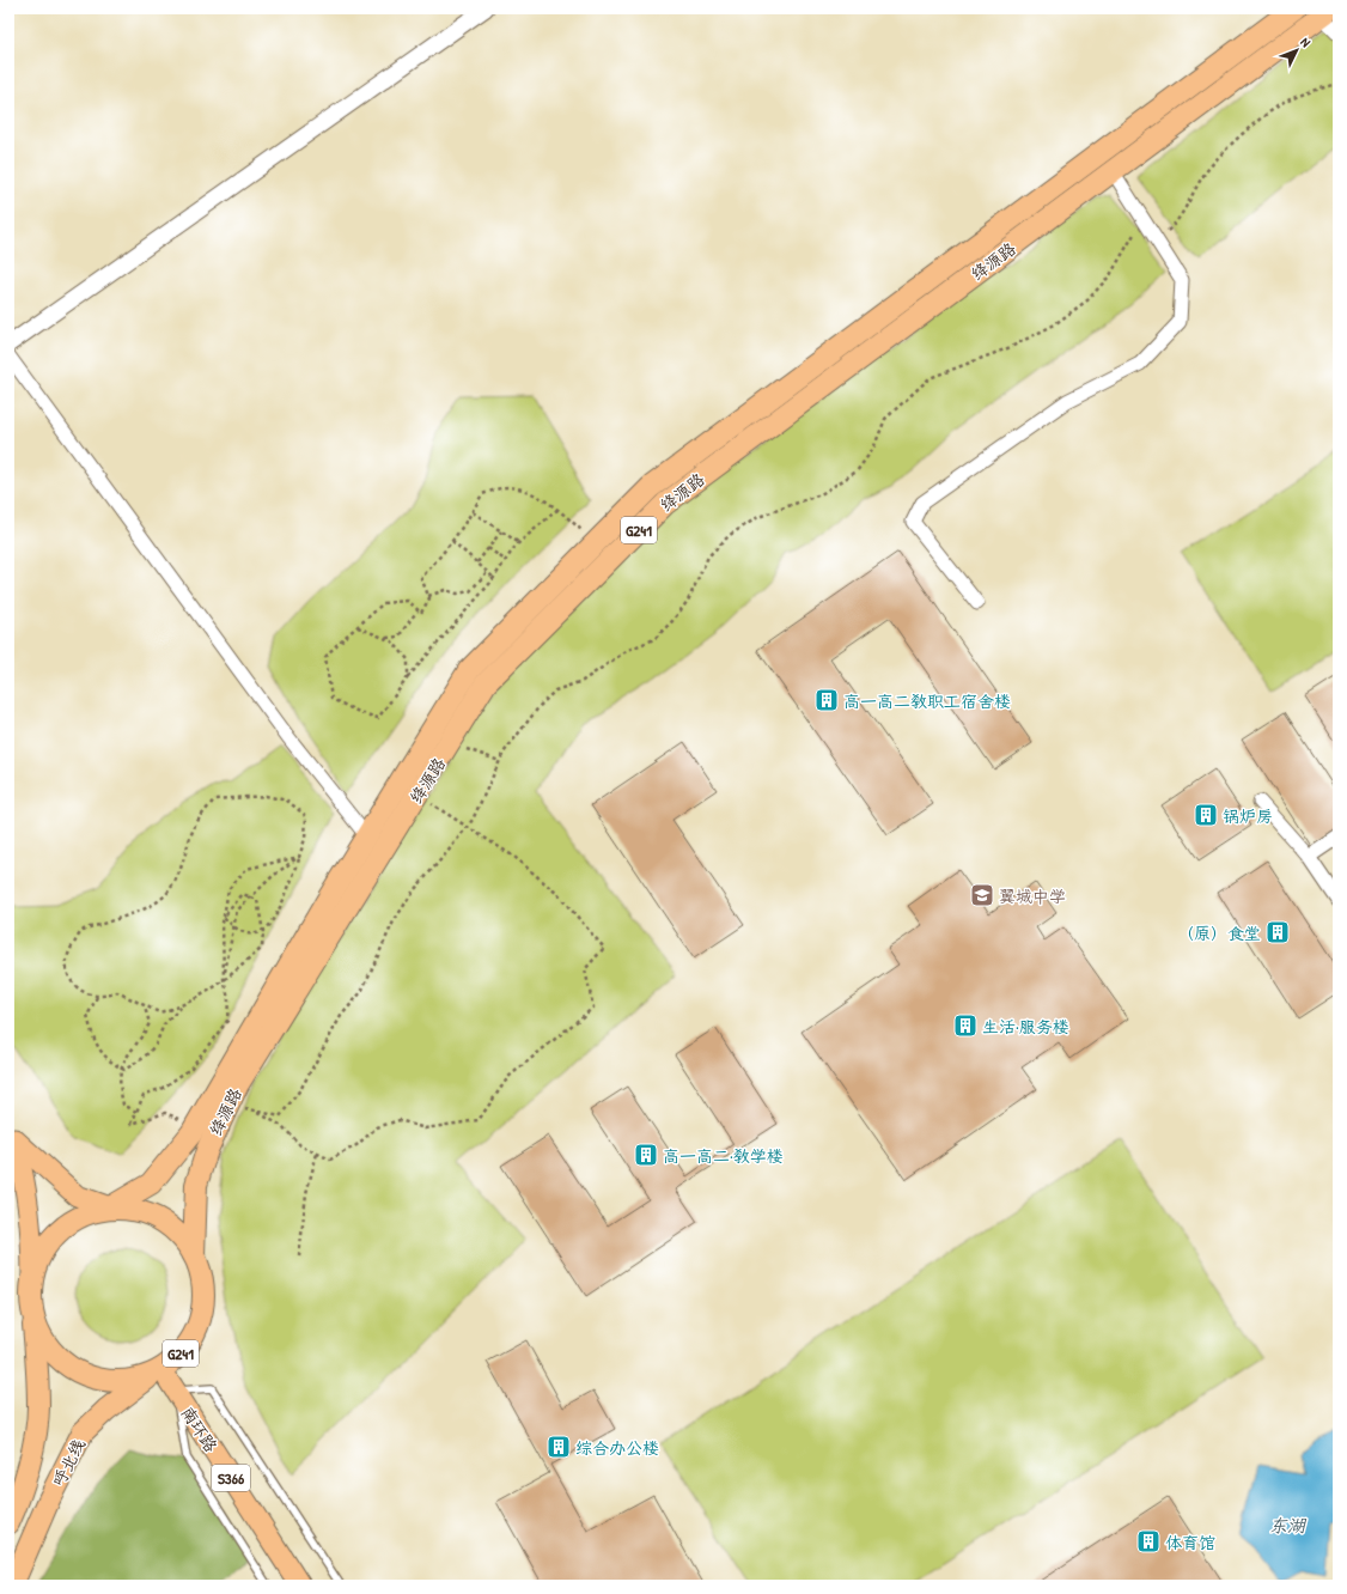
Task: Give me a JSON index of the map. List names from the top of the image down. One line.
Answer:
{"streets":{"highway":["绛源路","G241","呼北线"],"main road":["南环路","S366"]},"crossings":[["绛源路","呼北线"],["南环路","呼北线"]],"water":["东湖"],"places":{"building":["高一高二教职工宿舍楼","锅炉房","（原）食堂","生活·服务楼","高一高二·教学楼","综合办公楼","体育馆"],"school or university":["翼城中学"]},"north":"top right"}
